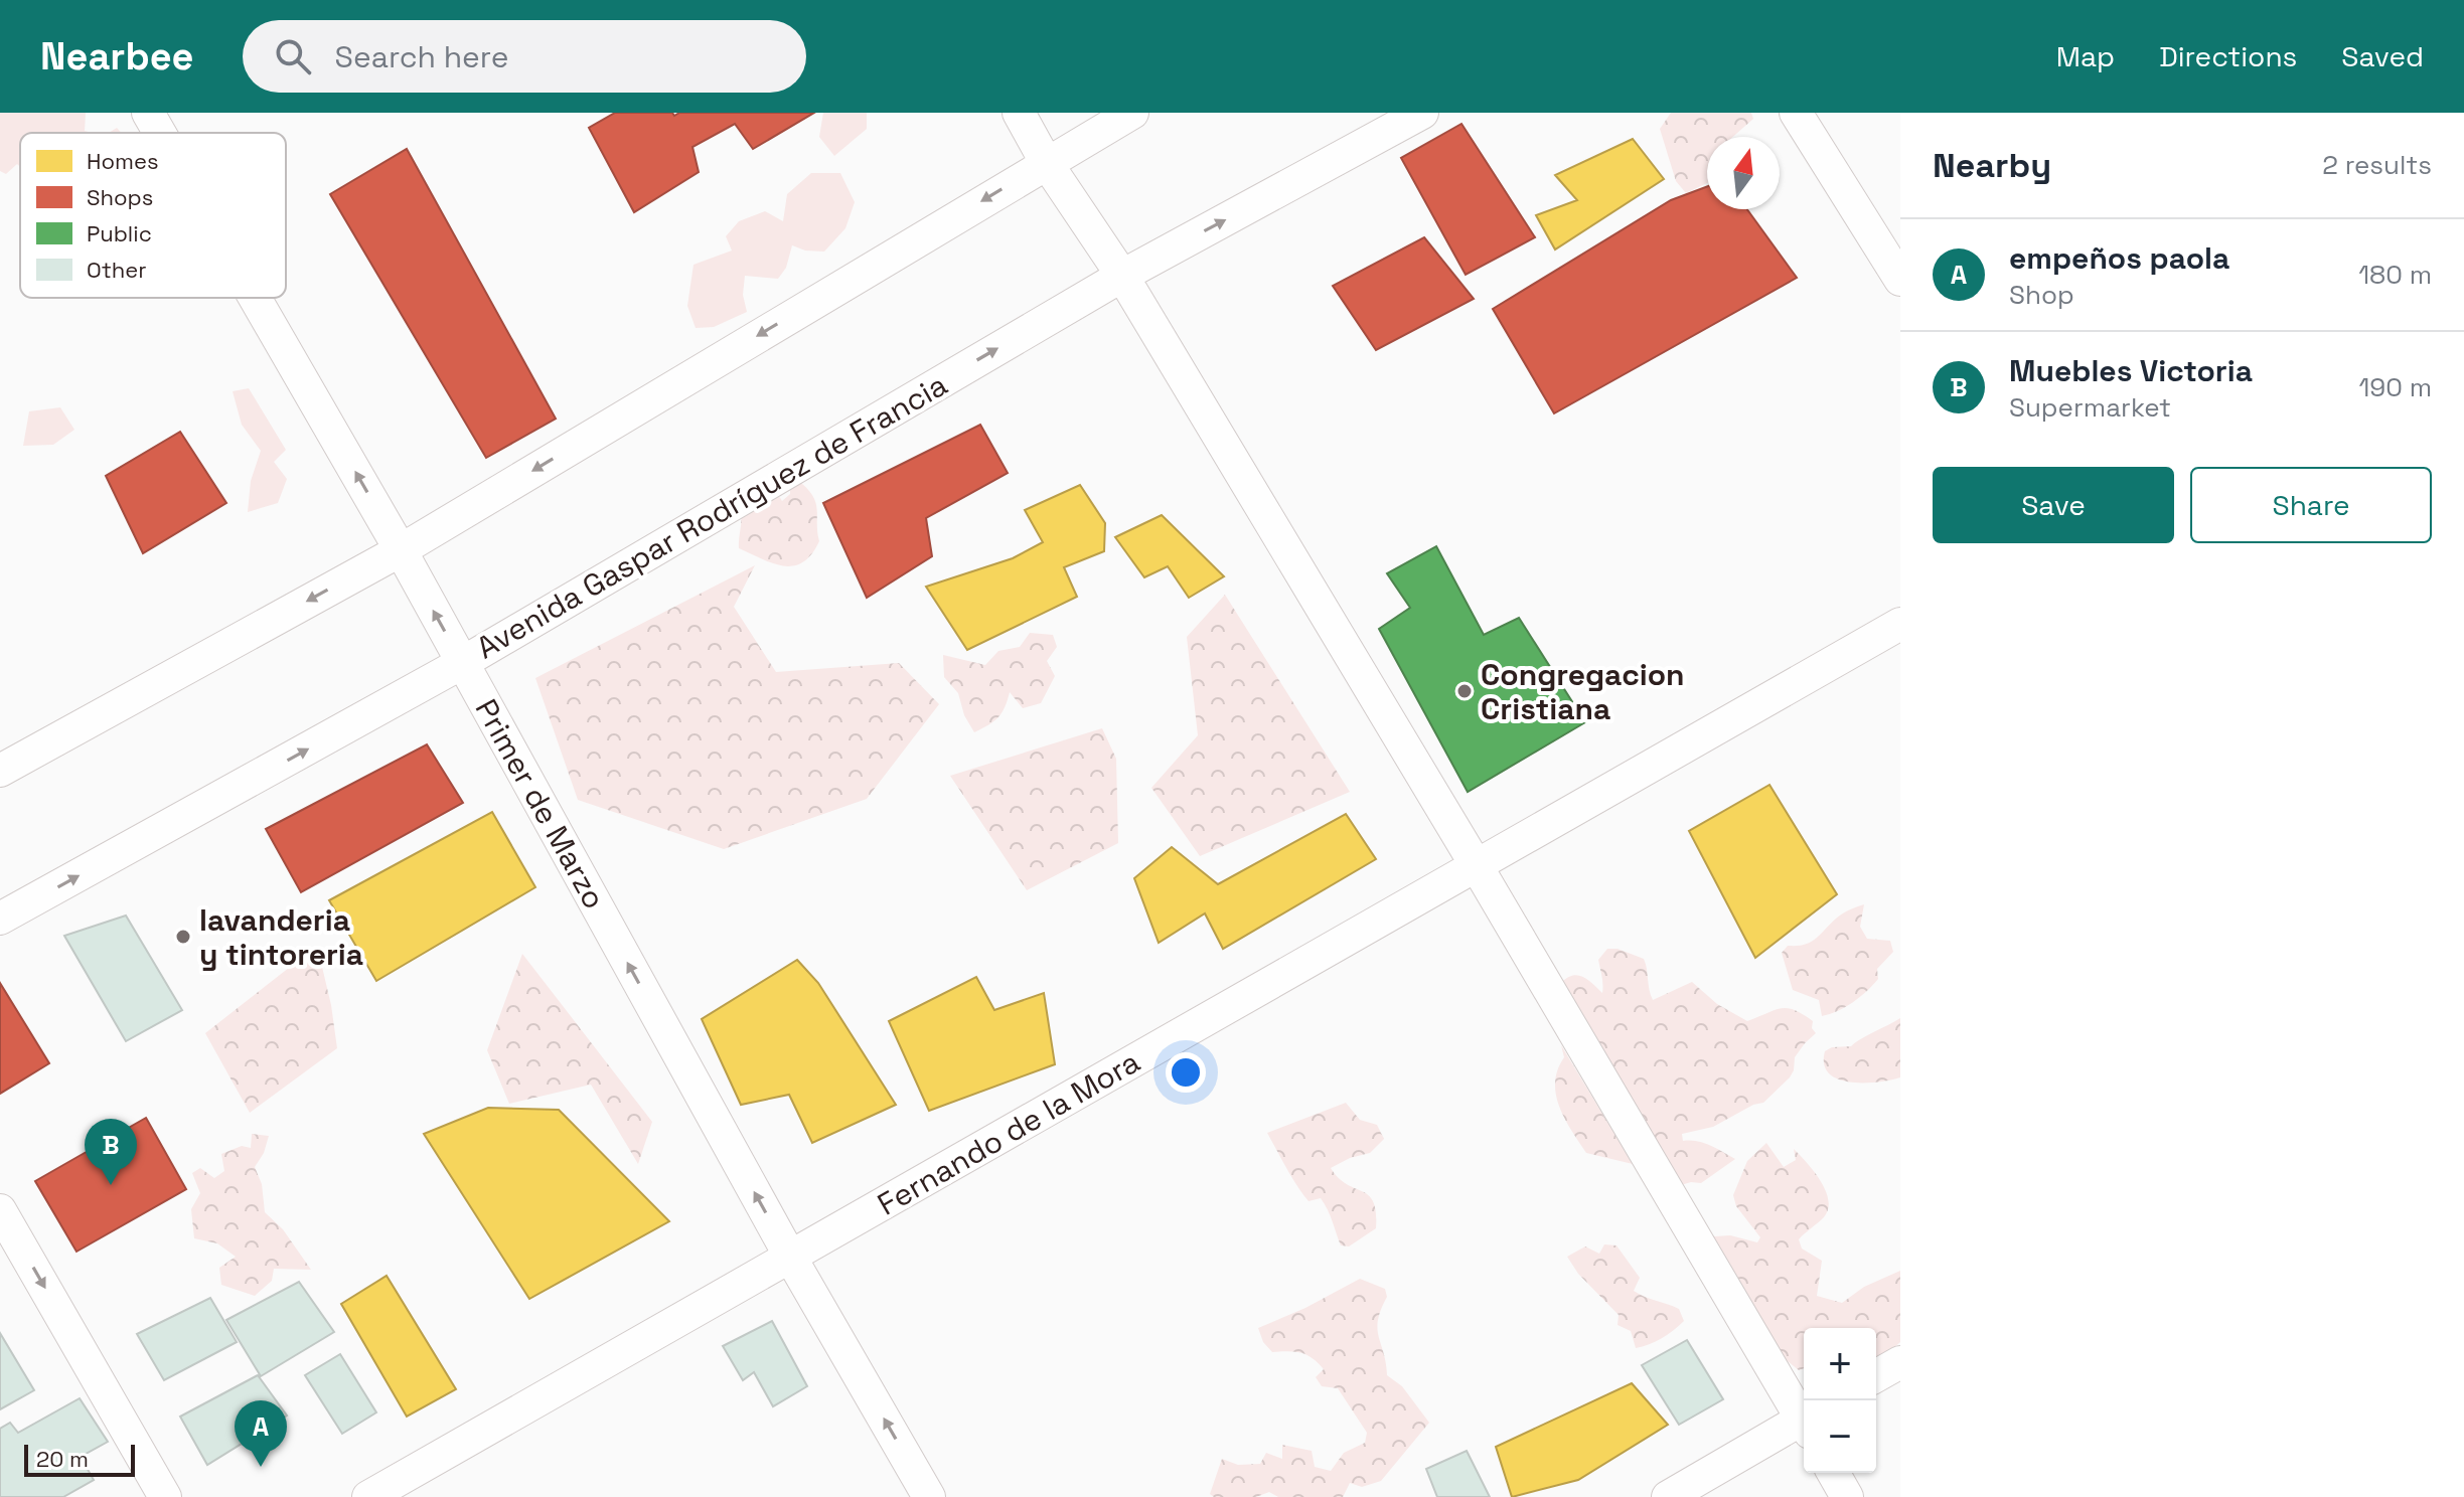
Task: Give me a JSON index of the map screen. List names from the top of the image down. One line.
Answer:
{"streets":{"street":["Avenida Gaspar Rodríguez de Francia","Primer de Marzo","Fernando de la Mora"]},"crossings":[["Avenida Gaspar Rodríguez de Francia","Primer de Marzo"],["Primer de Marzo","Fernando de la Mora"]],"one_way":["Primer de Marzo"],"places":["Congregacion Cristiana","lavanderia y tintoreria"],"legend":["Homes","Shops","Public","Other"],"scale_bar":"20 m","north":"top","page":{"header":"Nearbee","search":"Search here","nav":["Map","Directions","Saved"],"heading":["Nearby","2 results"],"list":[{"mark":"A","name":"empeños paola","note":"Shop","value":"180 m"},{"mark":"B","name":"Muebles Victoria","note":"Supermarket","value":"190 m"}],"buttons":["Save","Share"],"pins":["B","A"],"map_buttons":["+","−"],"scale":"20 m"}}
